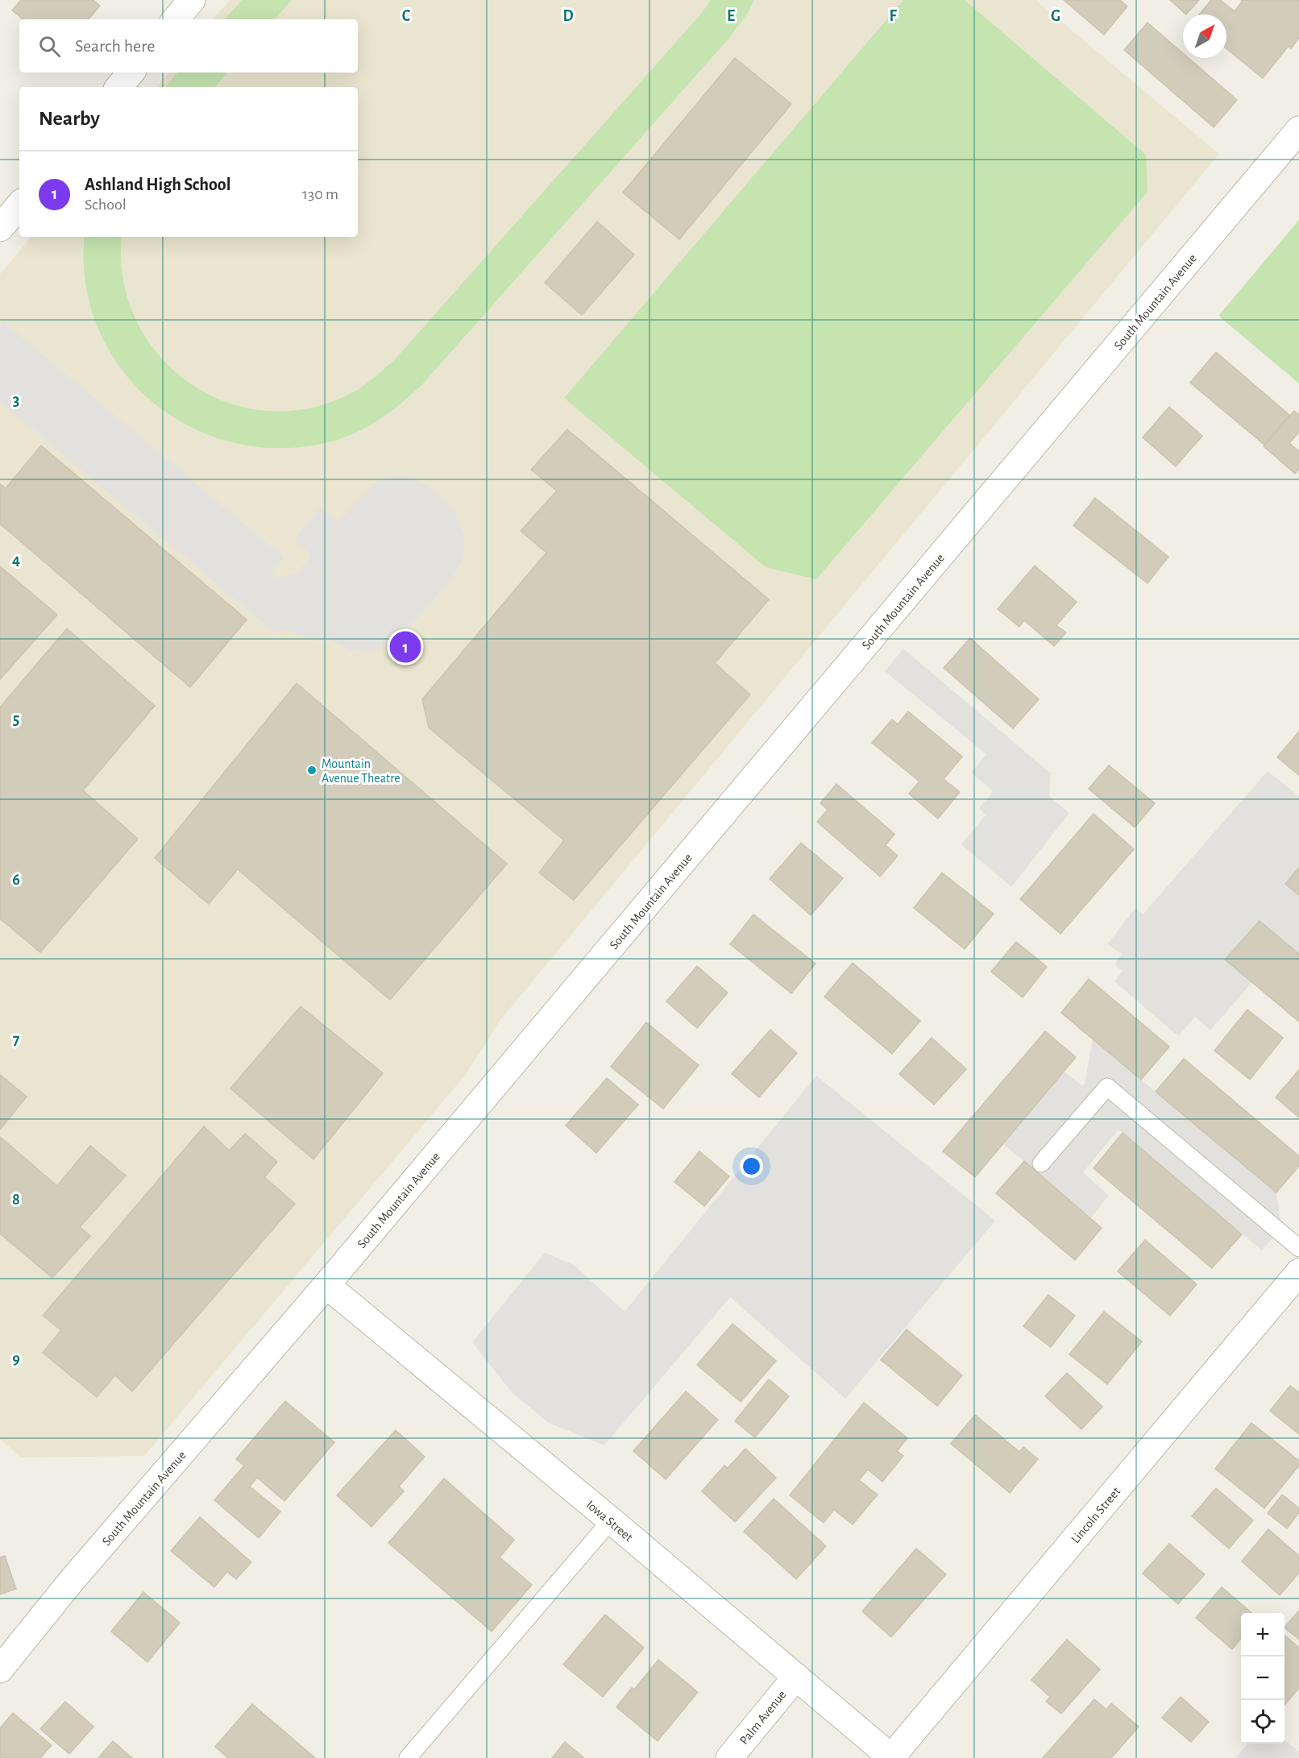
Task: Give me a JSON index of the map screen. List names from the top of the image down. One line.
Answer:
{"streets":{"street":["South Mountain Avenue","Lincoln Street","Iowa Street","Palm Avenue"]},"crossings":[["South Mountain Avenue","Iowa Street"],["Lincoln Street","Iowa Street"],["Iowa Street","Palm Avenue"]],"places":["Mountain Avenue Theatre"],"north":"top right","page":{"search":"Search here","heading":"Nearby","list":[{"mark":"1","name":"Ashland High School","note":"School","value":"130 m"}],"pins":"1","map_buttons":["+","−"]},"grid":{"columns":["C","D","E","F","G"],"rows":["3","4","5","6","7","8","9"]}}
